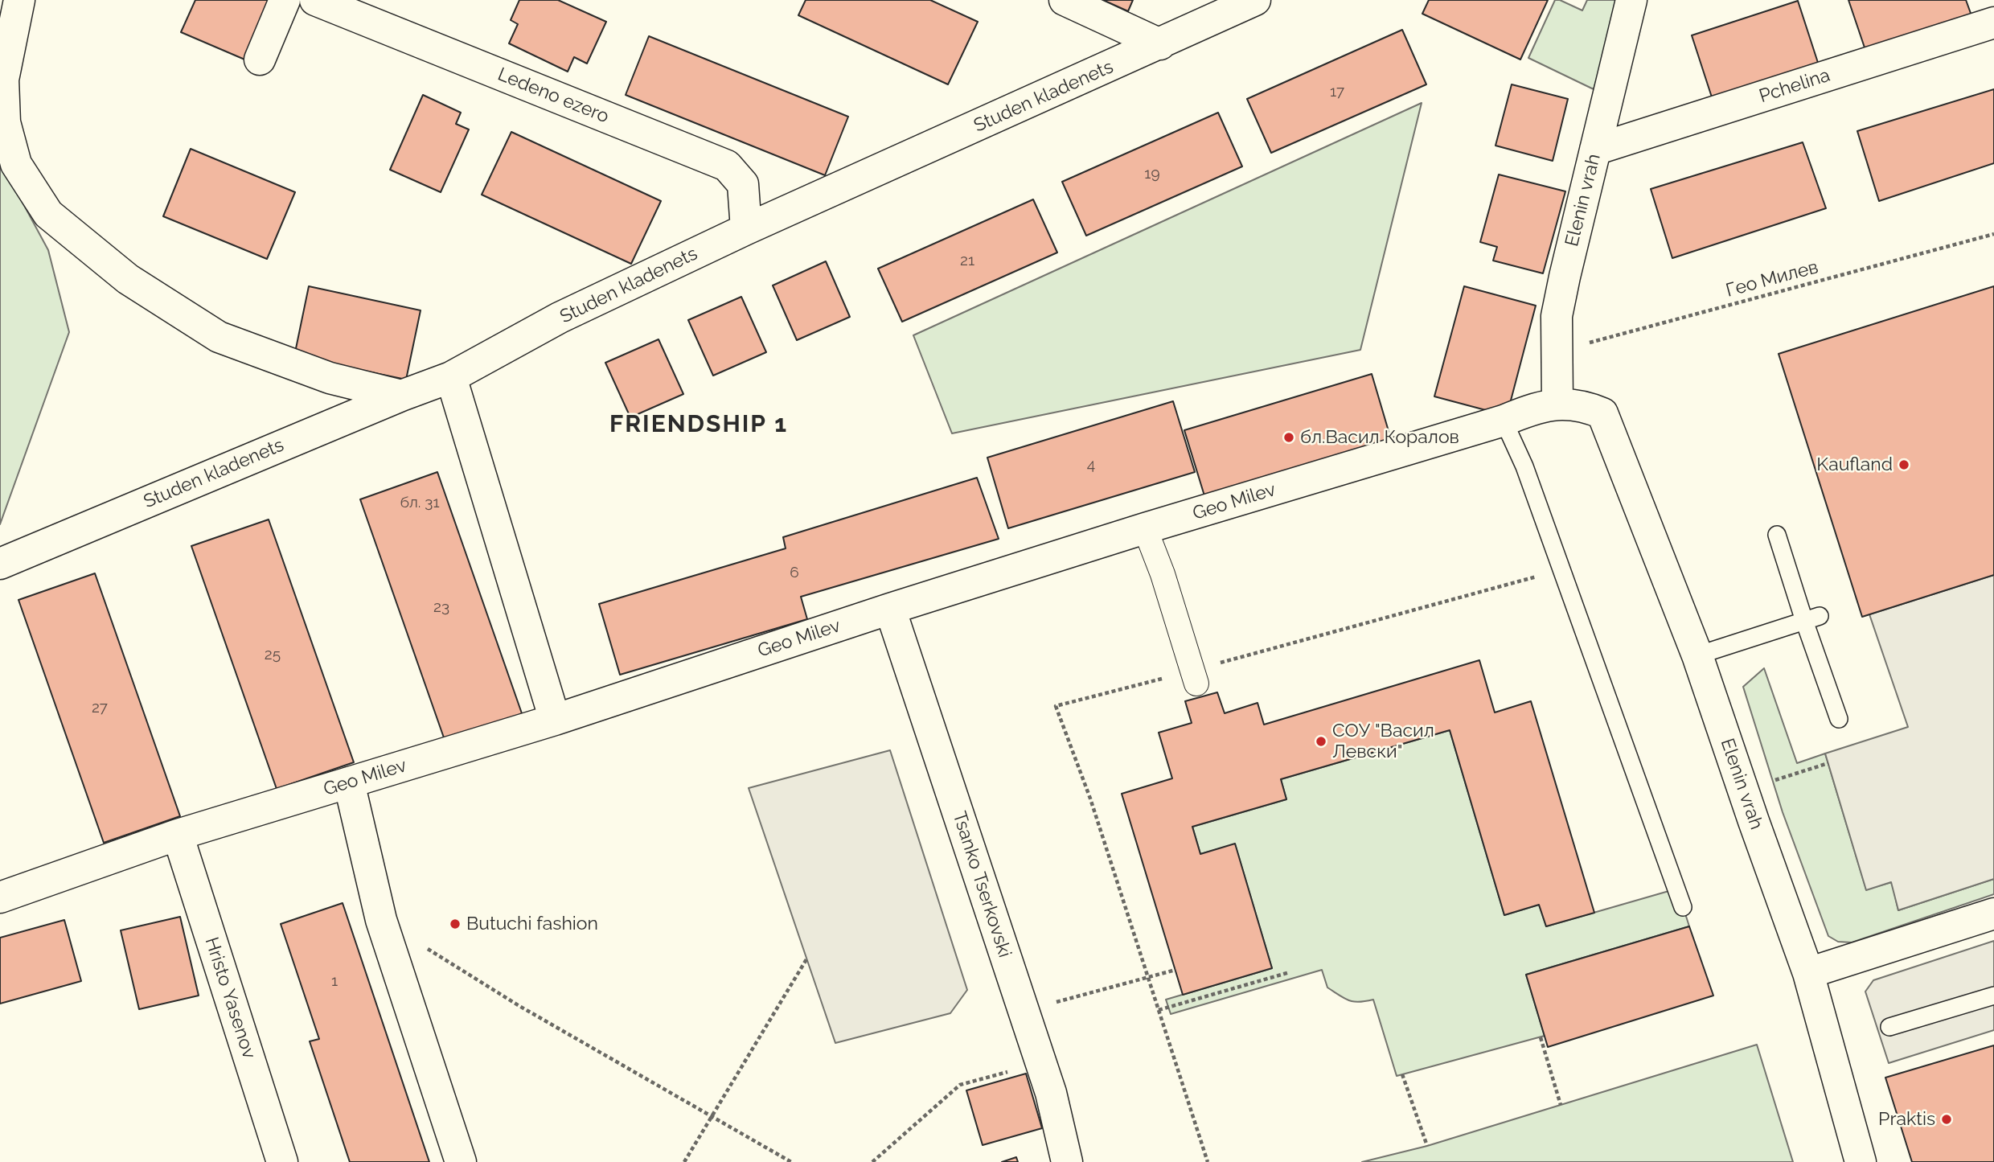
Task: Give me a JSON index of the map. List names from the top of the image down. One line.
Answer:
{"streets":{"street":["Pchelina","Ledeno ezero","Studen kladenets","Elenin vrah","Geo Milev","Tsanko Tserkovski","Hristo Yasenov"],"path":["Гео Милев"]},"crossings":[["Pchelina","Elenin vrah"],["Ledeno ezero","Studen kladenets"],["Elenin vrah","Гео Милев"],["Elenin vrah","Geo Milev"],["Geo Milev","Tsanko Tserkovski"],["Geo Milev","Hristo Yasenov"]],"districts":["FRIENDSHIP 1"],"places":["бл.Васил Коралов","Kaufland","СОУ \"Васил Левски\"","Butuchi fashion","Praktis"],"house_numbers":["17","19","21","4","бл. 31","6","23","25","27","1"]}
